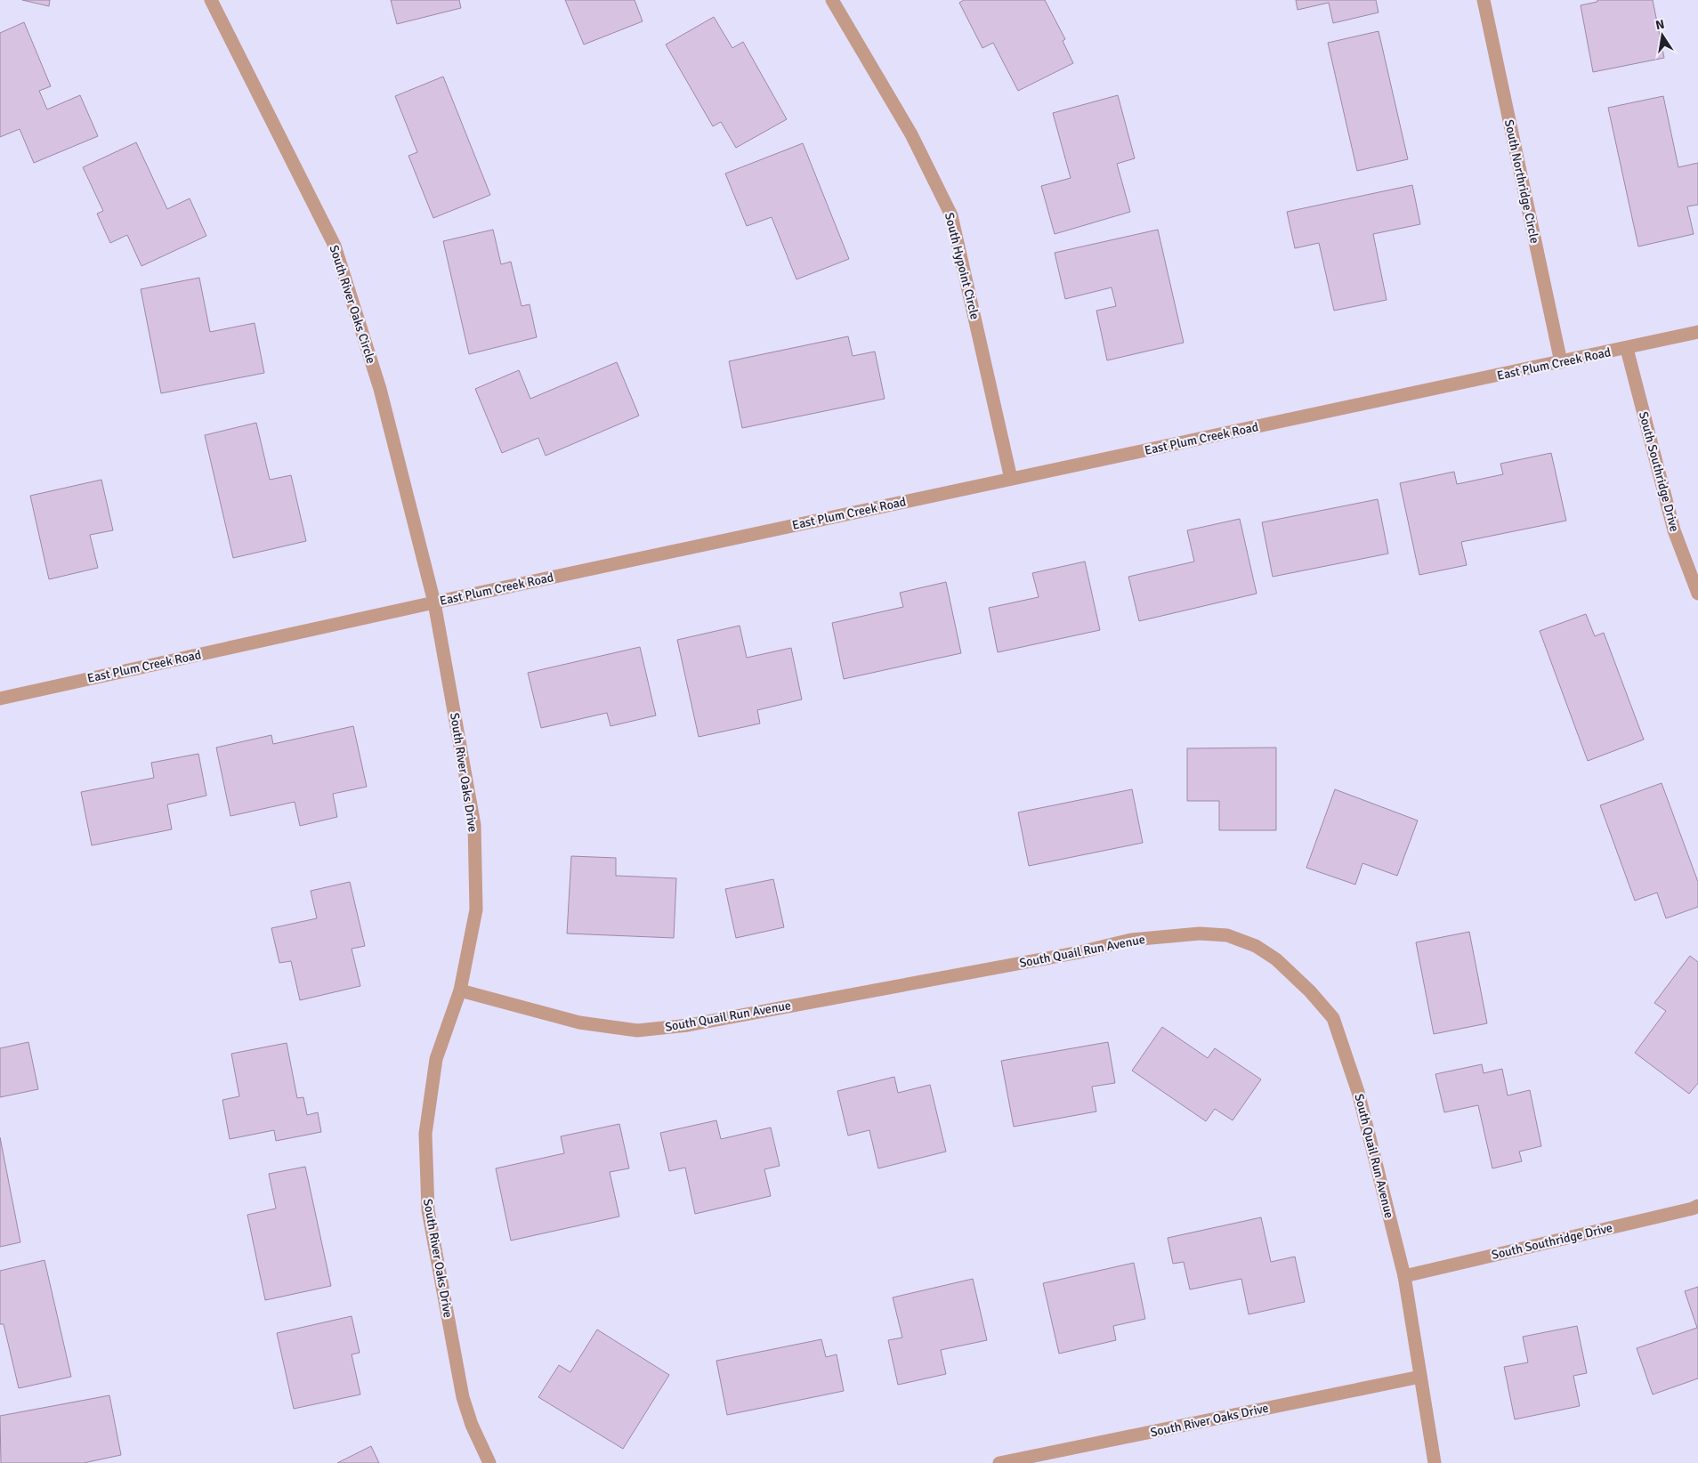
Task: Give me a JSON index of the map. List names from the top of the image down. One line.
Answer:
{"streets":{"street":["South Northridge Circle","South Hypoint Circle","South River Oaks Circle","East Plum Creek Road","South Southridge Drive","South River Oaks Drive","South Quail Run Avenue"]},"crossings":[["South Northridge Circle","East Plum Creek Road"],["South Hypoint Circle","East Plum Creek Road"],["South River Oaks Circle","East Plum Creek Road"],["South River Oaks Circle","South River Oaks Drive"],["East Plum Creek Road","South Southridge Drive"],["East Plum Creek Road","South River Oaks Drive"],["South Southridge Drive","South Quail Run Avenue"],["South River Oaks Drive","South Quail Run Avenue"]],"north":"top"}
